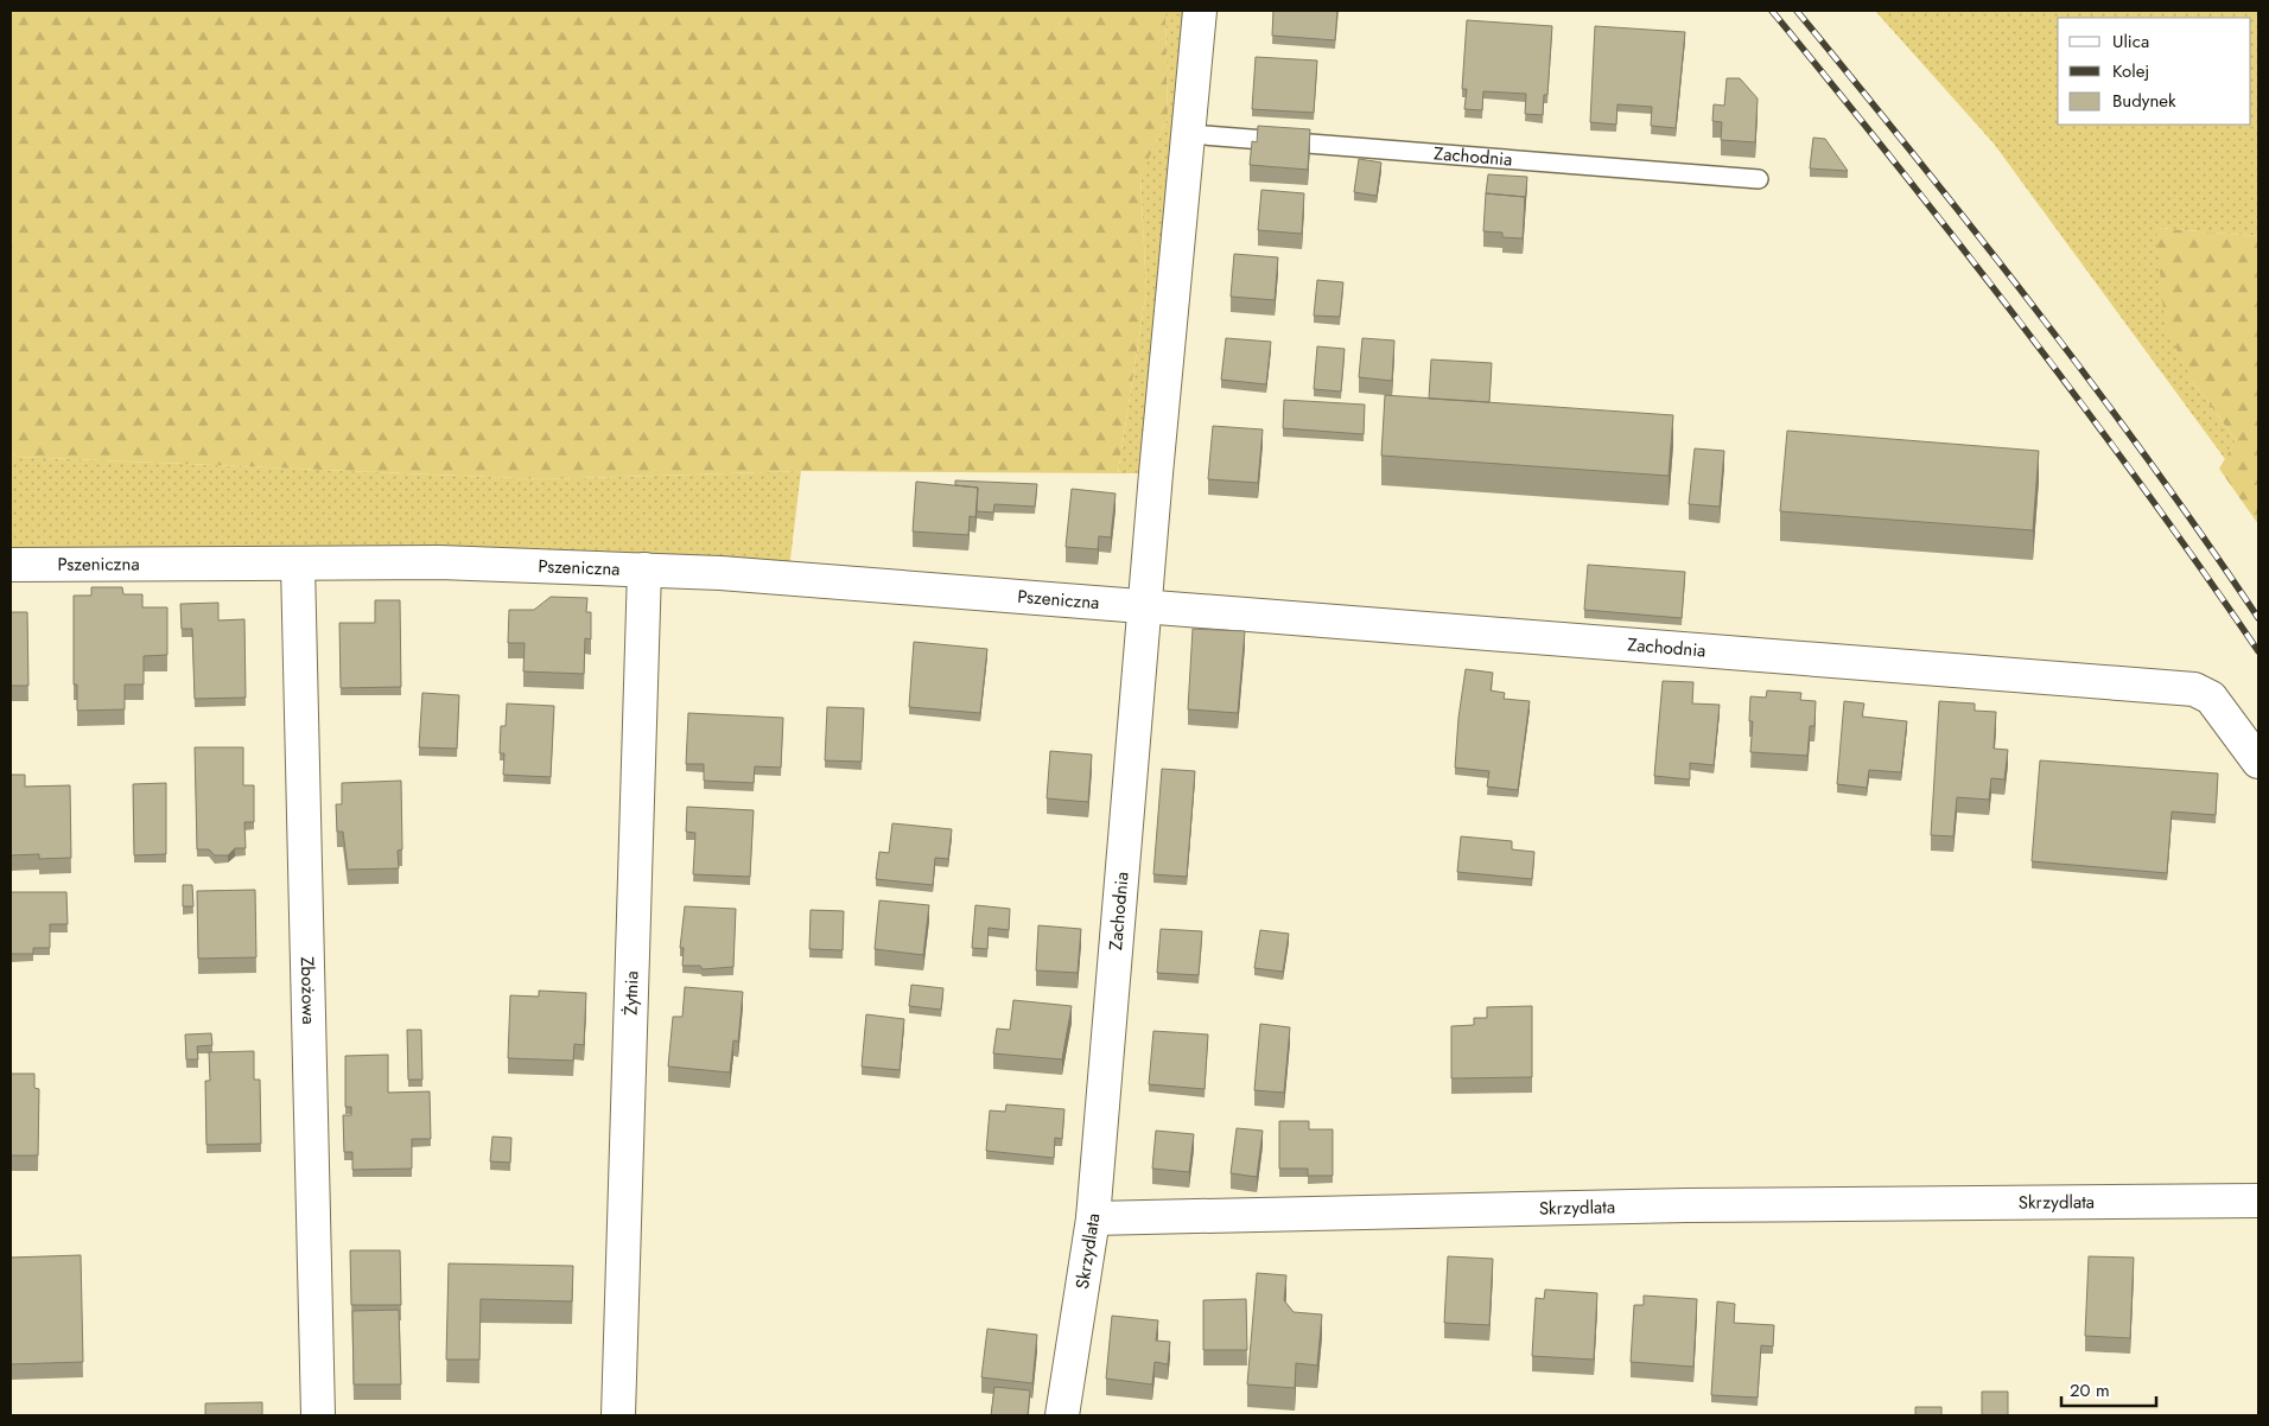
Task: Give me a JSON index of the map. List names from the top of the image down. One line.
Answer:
{"streets":{"street":["Zachodnia","Pszeniczna","Zbożowa","Żytnia","Skrzydlata"]},"crossings":[["Zachodnia","Pszeniczna"],["Zachodnia","Skrzydlata"],["Pszeniczna","Zbożowa"],["Pszeniczna","Żytnia"]],"legend":["Ulica","Kolej","Budynek"],"scale_bar":"20 m"}
